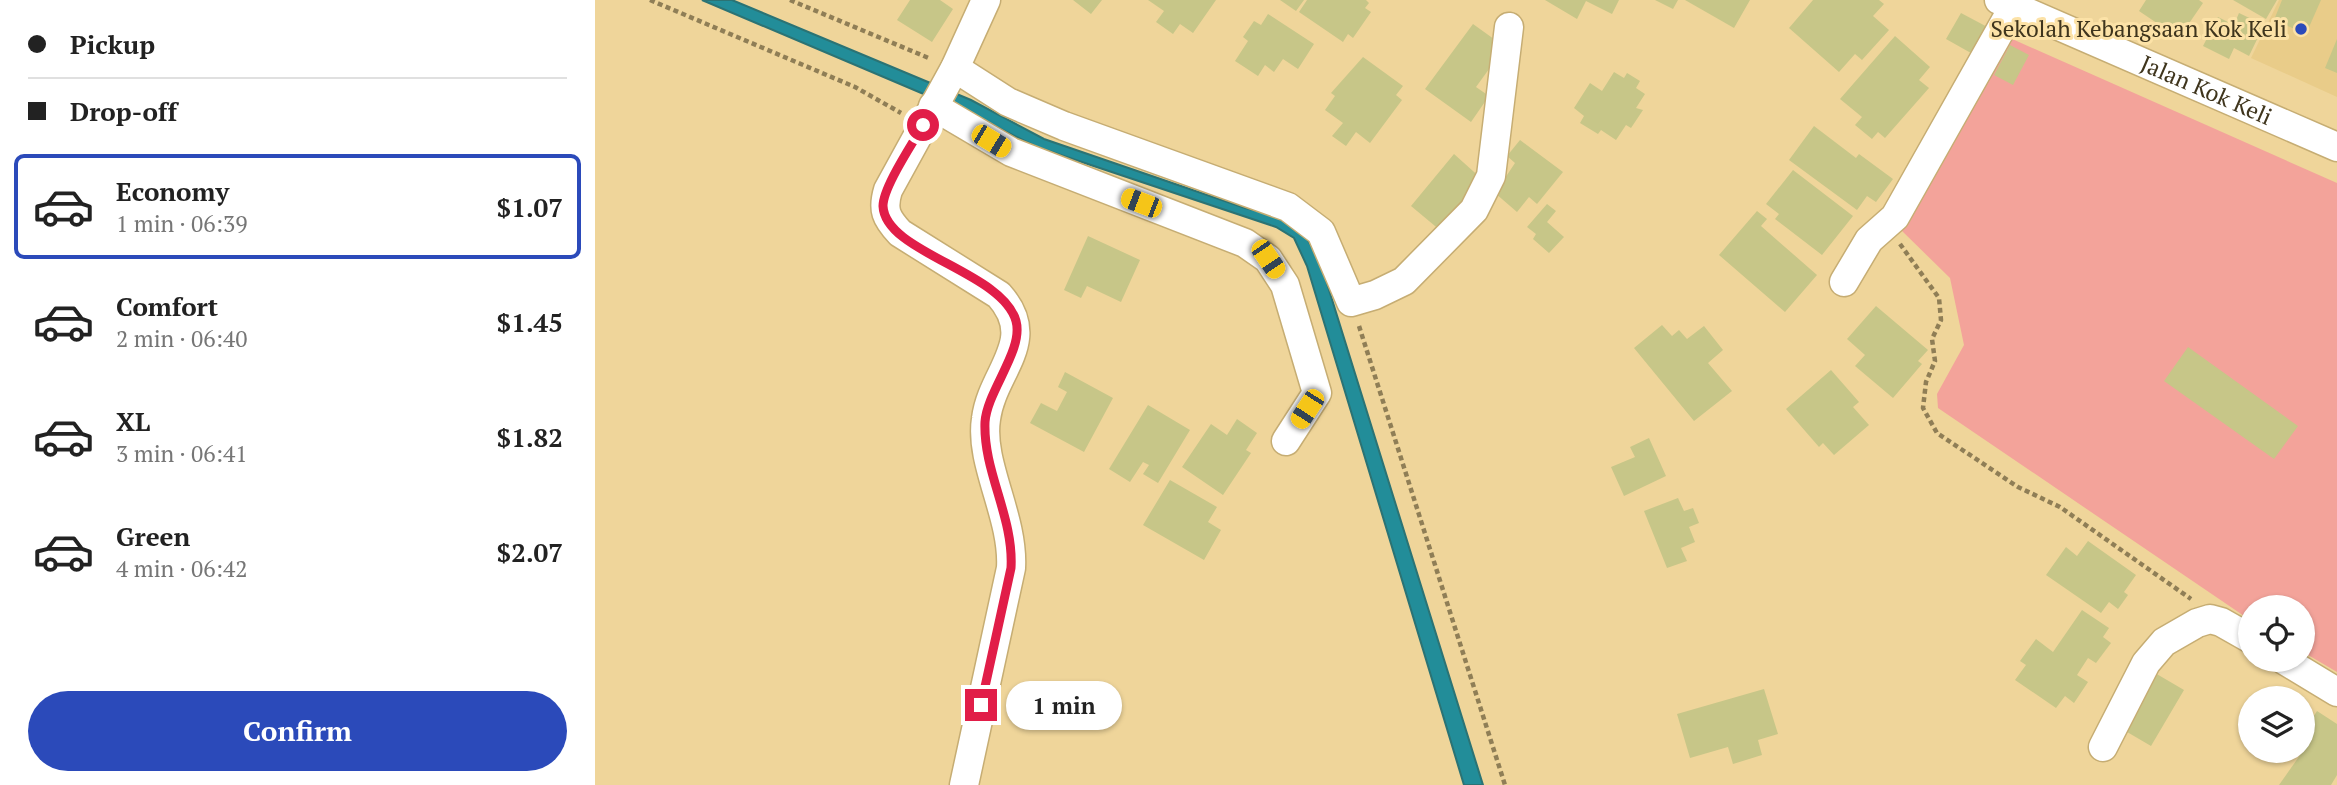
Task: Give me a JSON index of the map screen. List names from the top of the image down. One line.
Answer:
{"streets":{"street":["Jalan Kok Keli"]},"places":["Sekolah Kebangsaan Kok Keli"],"page":{"banner":["Pickup","Drop-off"],"list":[{"name":"Economy","note":"1 min · 06:39","value":"$1.07"},{"name":"Comfort","note":"2 min · 06:40","value":"$1.45"},{"name":"XL","note":"3 min · 06:41","value":"$1.82"},{"name":"Green","note":"4 min · 06:42","value":"$2.07"}],"buttons":"Confirm","bubble":"1 min"}}
